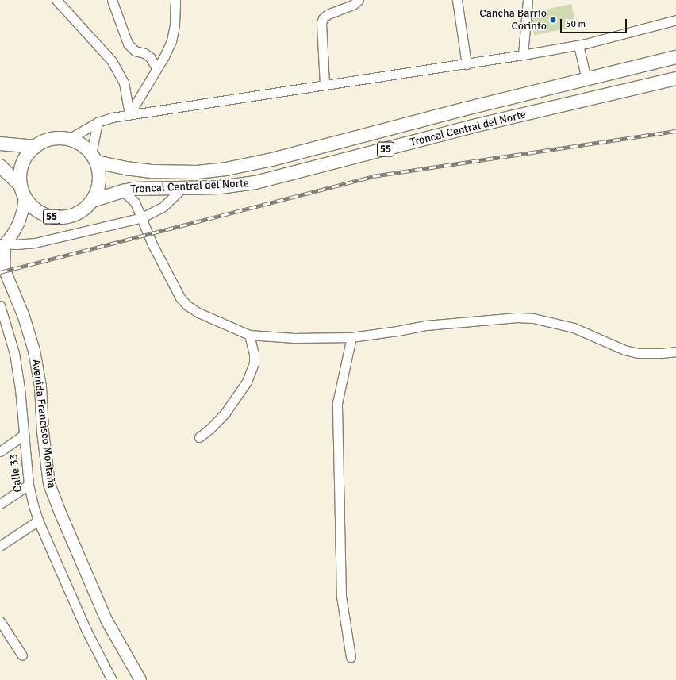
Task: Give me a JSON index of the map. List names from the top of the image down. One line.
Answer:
{"streets":{"highway":["Troncal Central del Norte","55"],"main road":["Avenida Francisco Montaña"],"street":["Calle 33"]},"crossings":[["Troncal Central del Norte","55"]],"places":["Cancha Barrio Corinto"],"scale_bar":"50 m"}
